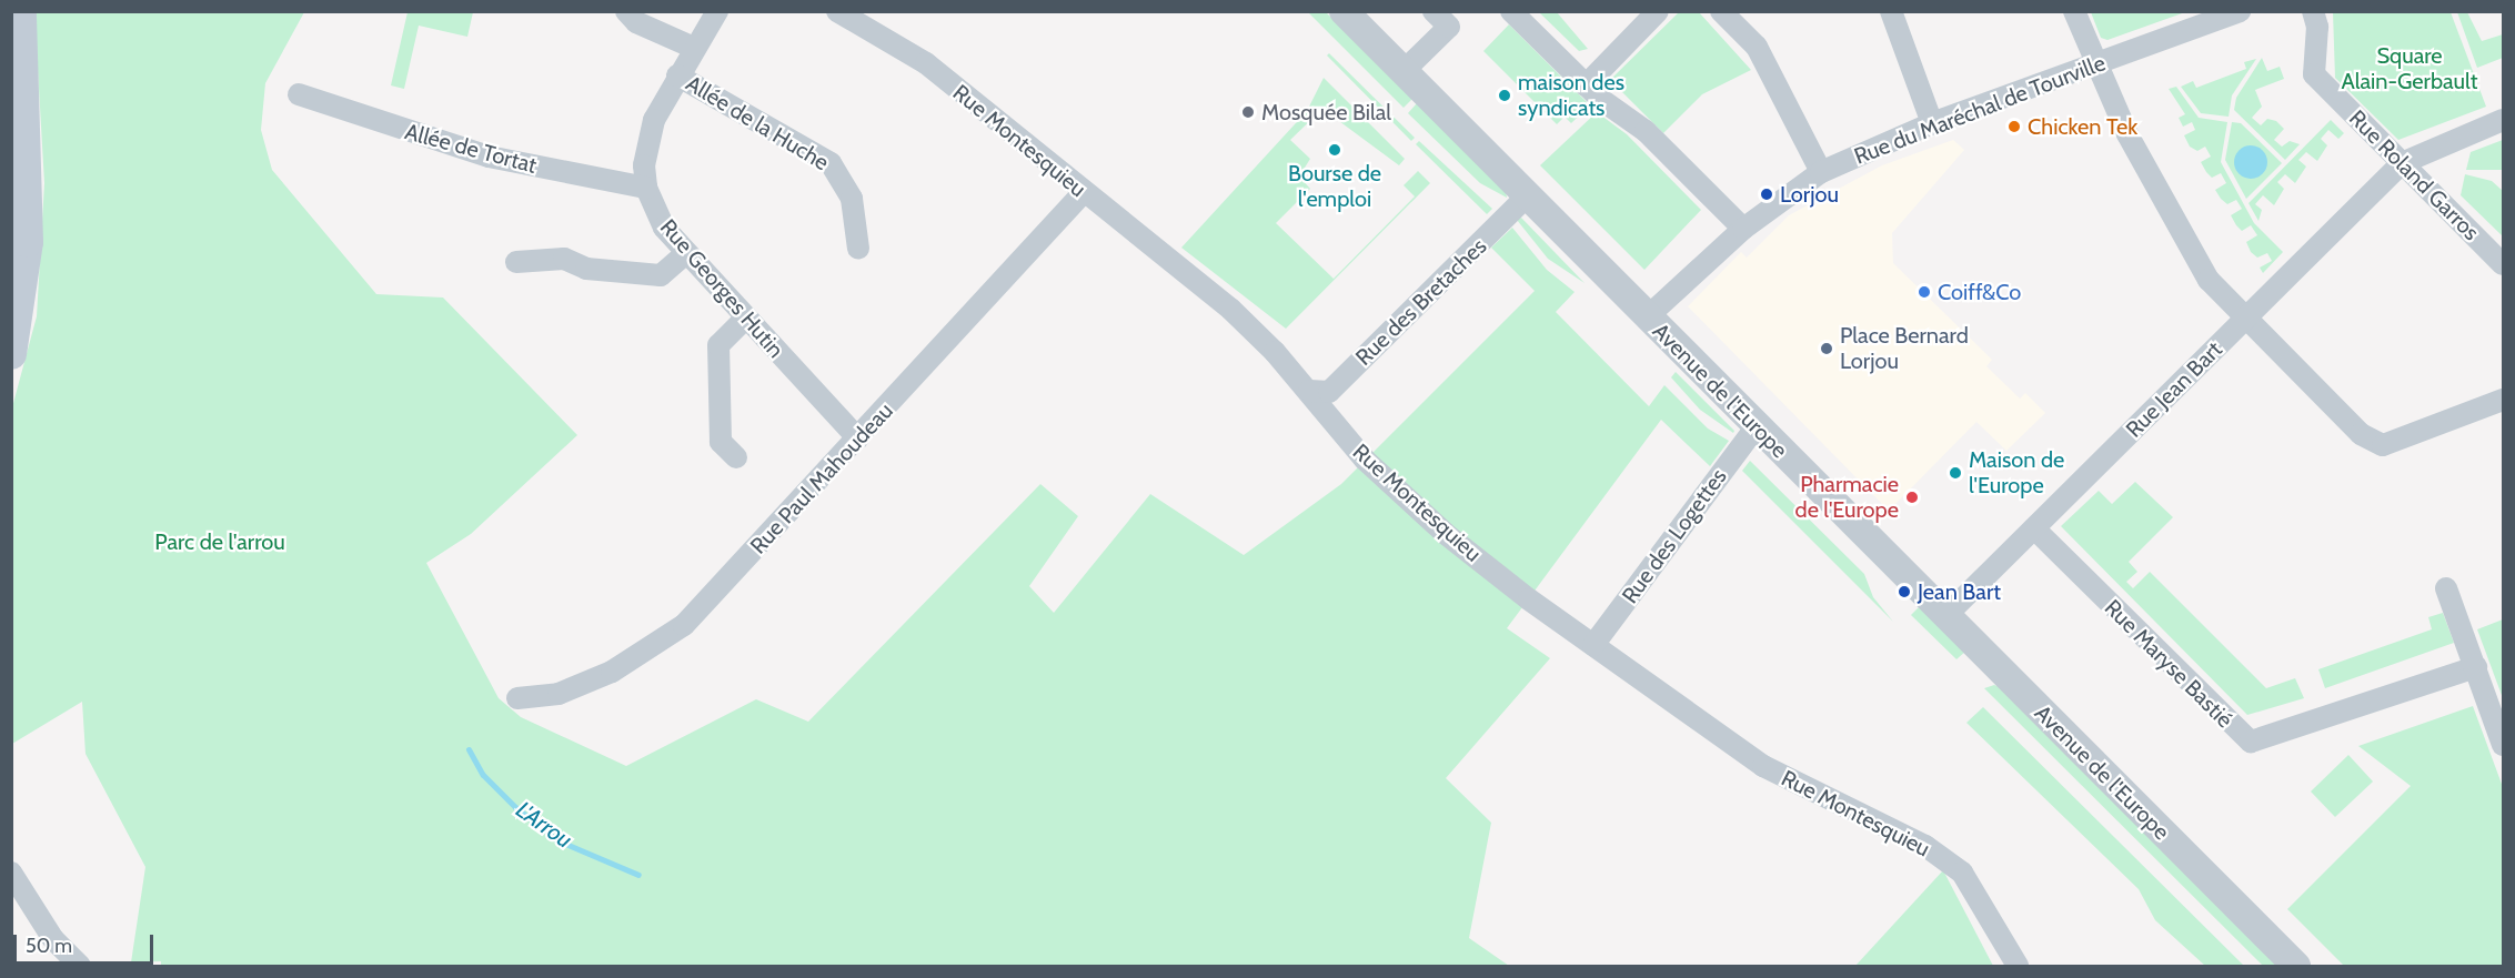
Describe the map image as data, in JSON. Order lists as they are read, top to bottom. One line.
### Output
{"streets":{"street":["Rue du Maréchal de Tourville","Allée de la Huche","Rue Montesquieu","Allée de Tortat","Rue Roland Garros","Rue Georges Hutin","Rue des Bretaches","Rue Jean Bart","Avenue de l'Europe","Rue Paul Mahoudeau","Rue des Logettes","Rue Maryse Bastié"]},"crossings":[["Rue du Maréchal de Tourville","Avenue de l'Europe"],["Allée de la Huche","Rue Georges Hutin"],["Rue Montesquieu","Rue des Bretaches"],["Rue Montesquieu","Rue Paul Mahoudeau"],["Rue Montesquieu","Rue des Logettes"],["Allée de Tortat","Rue Georges Hutin"],["Rue Roland Garros","Rue Jean Bart"],["Rue Georges Hutin","Rue Paul Mahoudeau"],["Rue des Bretaches","Avenue de l'Europe"],["Rue Jean Bart","Avenue de l'Europe"],["Rue Jean Bart","Rue Maryse Bastié"],["Avenue de l'Europe","Rue des Logettes"]],"water":["L'Arrou"],"parks":["Square Alain-Gerbault","Parc de l'arrou"],"places":["maison des syndicats","Mosquée Bilal","Chicken Tek","Bourse de l'emploi","Lorjou","Coiff&Co","Place Bernard Lorjou","Maison de l'Europe","Pharmacie de l'Europe","Jean Bart"],"scale_bar":"50 m"}
